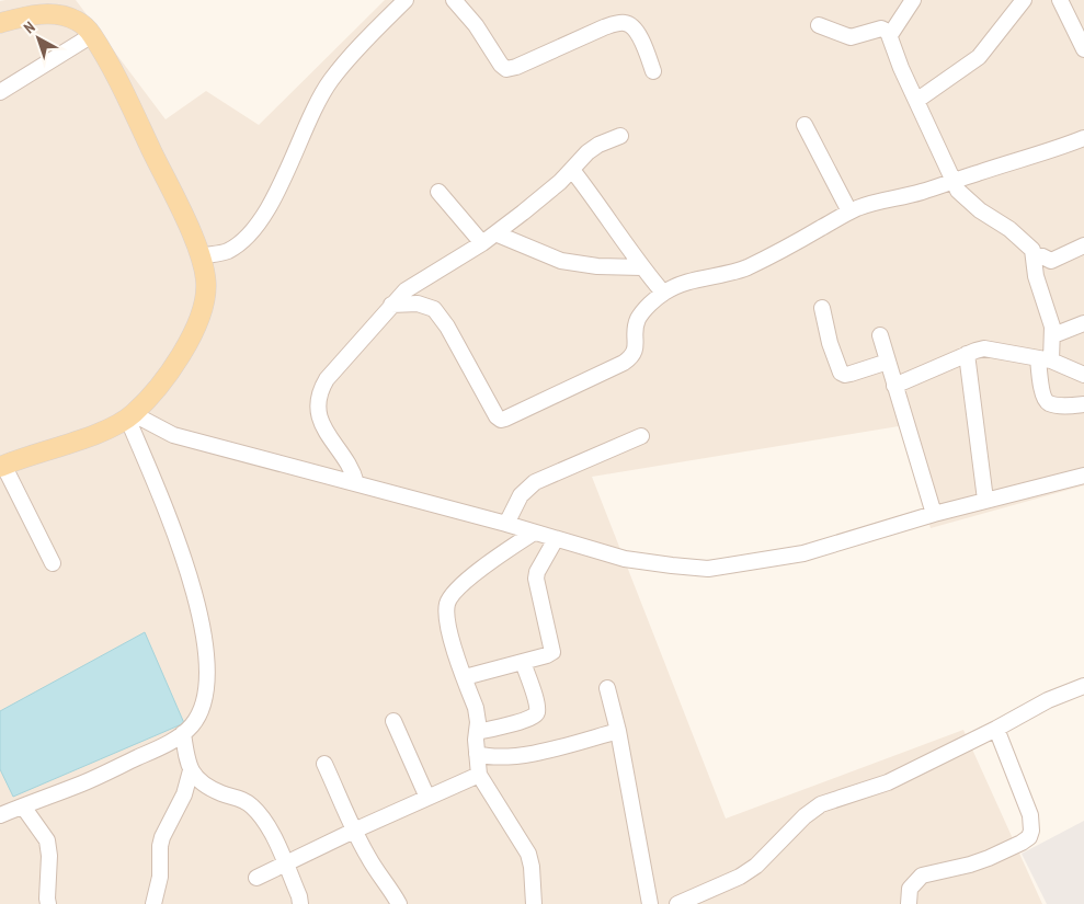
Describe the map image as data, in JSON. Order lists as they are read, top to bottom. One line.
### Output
{"north":"top left"}
